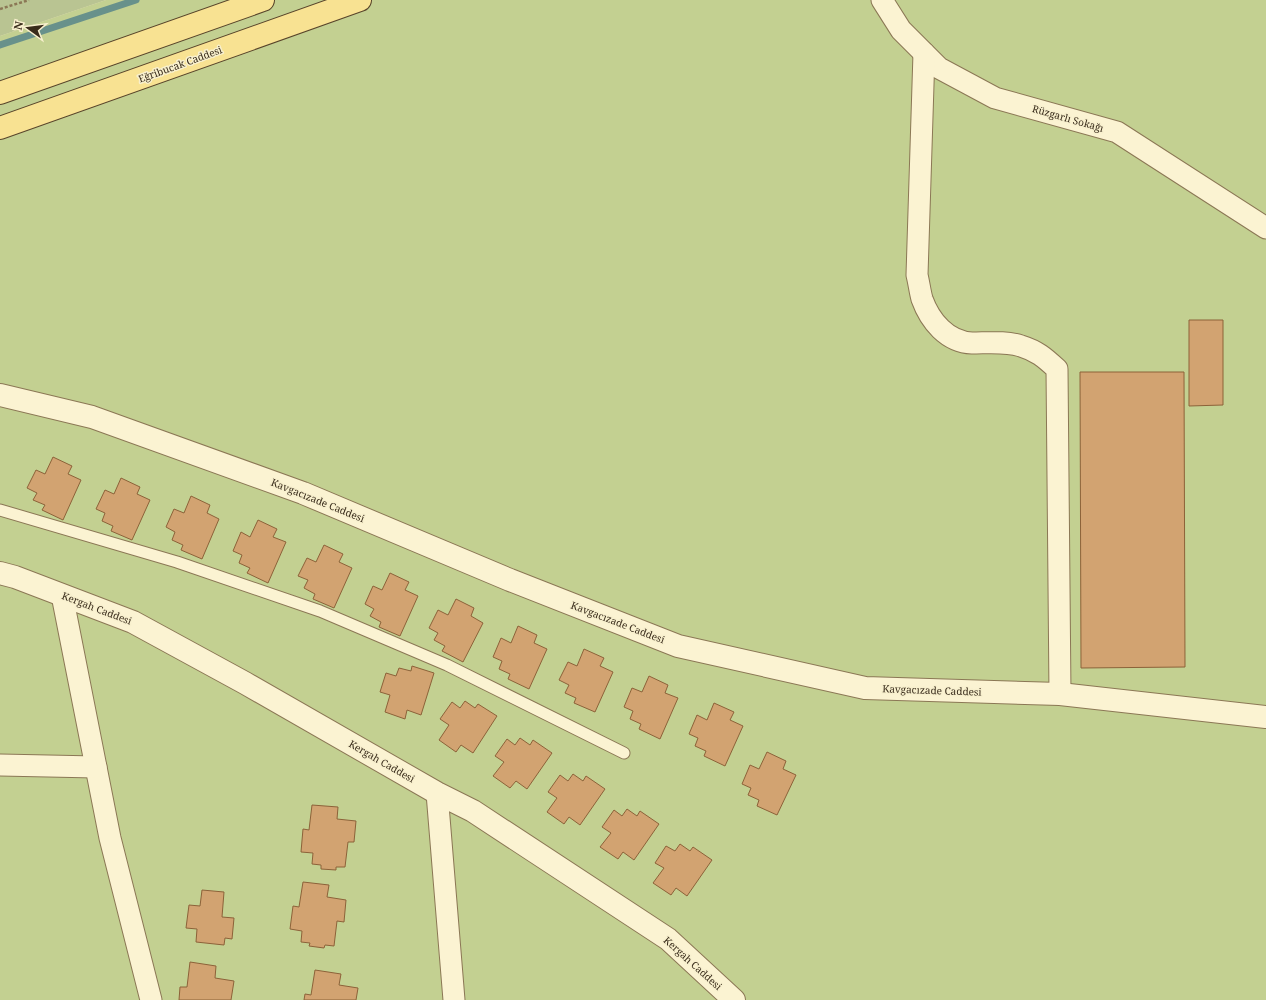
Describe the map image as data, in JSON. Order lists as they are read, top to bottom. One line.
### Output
{"streets":{"main road":["Eğribucak Caddesi"],"street":["Rüzgarlı Sokağı","Kavgacızade Caddesi","Kergah Caddesi"]},"north":"left"}
